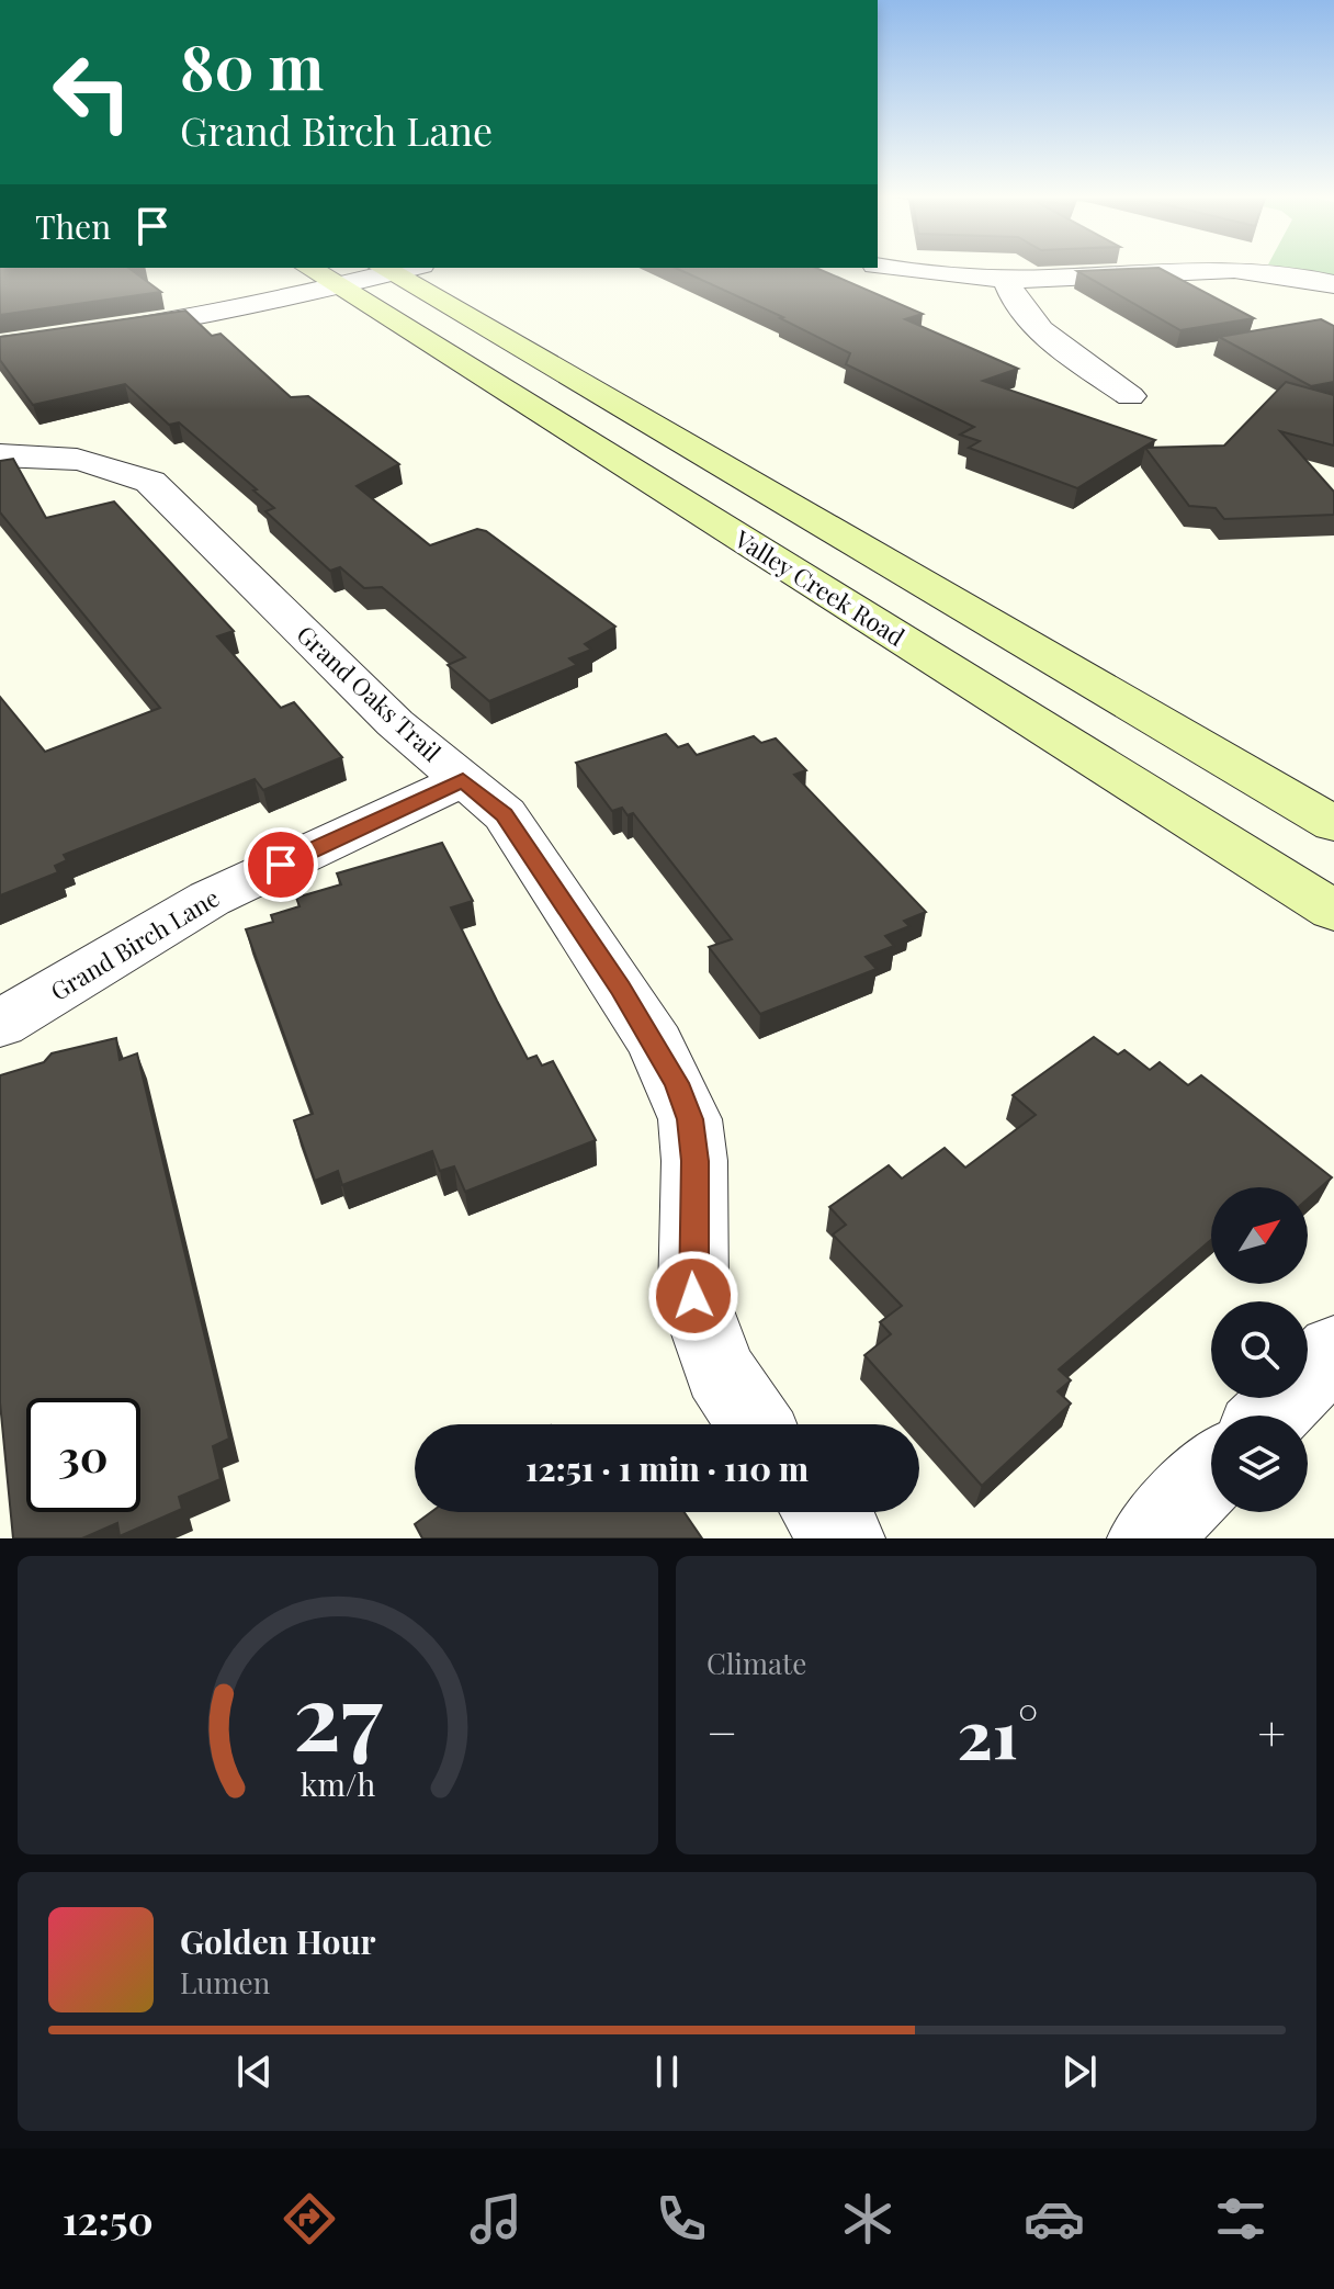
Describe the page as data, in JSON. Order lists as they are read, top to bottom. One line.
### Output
{"streets":{"main road":["Valley Creek Road"],"street":["Grand Oaks Trail","Grand Birch Lane"]},"crossings":[["Grand Oaks Trail","Grand Birch Lane"]],"north":"top right","page":{"turn":["80 m","Grand Birch Lane"],"then":"Then","limit":"30","trip":"12:51 · 1 min · 110 m","tile":"Climate","heat":["−","21°","+"],"song":["Golden Hour","Lumen"],"tabs":"12:50","gauge":["27","km/h"]}}
